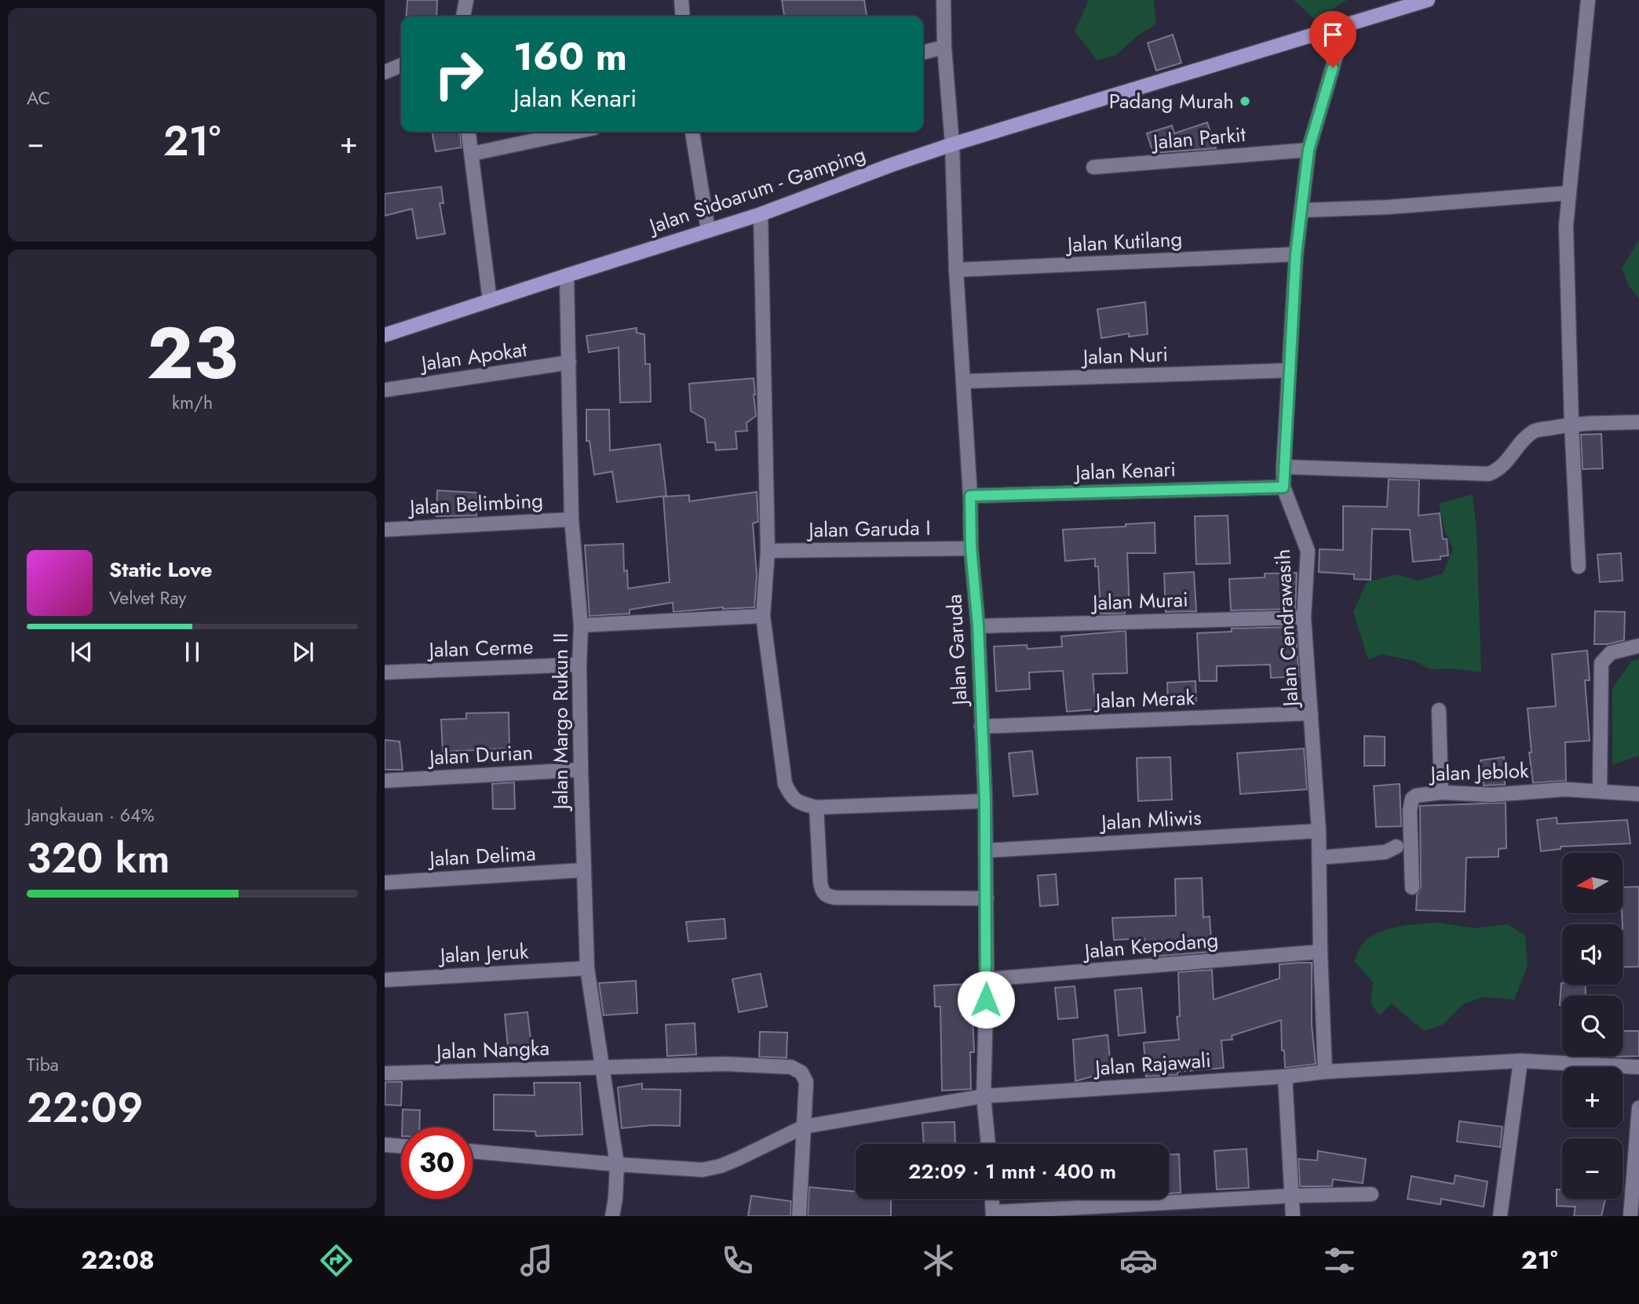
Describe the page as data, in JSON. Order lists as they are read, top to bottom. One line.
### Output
{"streets":{"main road":["Jalan Sidoarum - Gamping"],"street":["Jalan Parkit","Jalan Kutilang","Jalan Nuri","Jalan Apokat","Jalan Kenari","Jalan Belimbing","Jalan Garuda I","Jalan Murai","Jalan Cendrawasih","Jalan Cerme","Jalan Garuda","Jalan Merak","Jalan Margo Rukun II","Jalan Durian","Jalan Jeblok","Jalan Mliwis","Jalan Delima","Jalan Kepodang","Jalan Jeruk","Jalan Nangka","Jalan Rajawali"]},"crossings":[["Jalan Parkit","Jalan Cendrawasih"],["Jalan Sidoarum - Gamping","Jalan Cendrawasih"],["Jalan Sidoarum - Gamping","Jalan Garuda"],["Jalan Sidoarum - Gamping","Jalan Margo Rukun II"],["Jalan Kutilang","Jalan Cendrawasih"],["Jalan Kutilang","Jalan Garuda"],["Jalan Nuri","Jalan Cendrawasih"],["Jalan Nuri","Jalan Garuda"],["Jalan Apokat","Jalan Margo Rukun II"],["Jalan Kenari","Jalan Cendrawasih"],["Jalan Kenari","Jalan Garuda"],["Jalan Belimbing","Jalan Margo Rukun II"],["Jalan Garuda I","Jalan Garuda"],["Jalan Murai","Jalan Cendrawasih"],["Jalan Murai","Jalan Garuda"],["Jalan Cendrawasih","Jalan Merak"],["Jalan Cendrawasih","Jalan Mliwis"],["Jalan Cendrawasih","Jalan Kepodang"],["Jalan Cendrawasih","Jalan Rajawali"],["Jalan Cerme","Jalan Margo Rukun II"],["Jalan Garuda","Jalan Merak"],["Jalan Garuda","Jalan Mliwis"],["Jalan Garuda","Jalan Kepodang"],["Jalan Garuda","Jalan Rajawali"],["Jalan Margo Rukun II","Jalan Durian"],["Jalan Margo Rukun II","Jalan Delima"],["Jalan Margo Rukun II","Jalan Jeruk"],["Jalan Margo Rukun II","Jalan Nangka"],["Jalan Margo Rukun II","Jalan Rajawali"],["Jalan Nangka","Jalan Rajawali"]],"places":["Padang Murah"],"north":"left","page":{"tile":["AC",["23","km/h"],["Jangkauan · 64%","320 km"],["Tiba","22:09"]],"turn":["160 m","Jalan Kenari"],"heat":["−","21°","+"],"song":["Static Love","Velvet Ray"],"map_buttons":["+","−"],"limit":"30","trip":"22:09 · 1 mnt · 400 m","tabs":["22:08","21°"]}}
